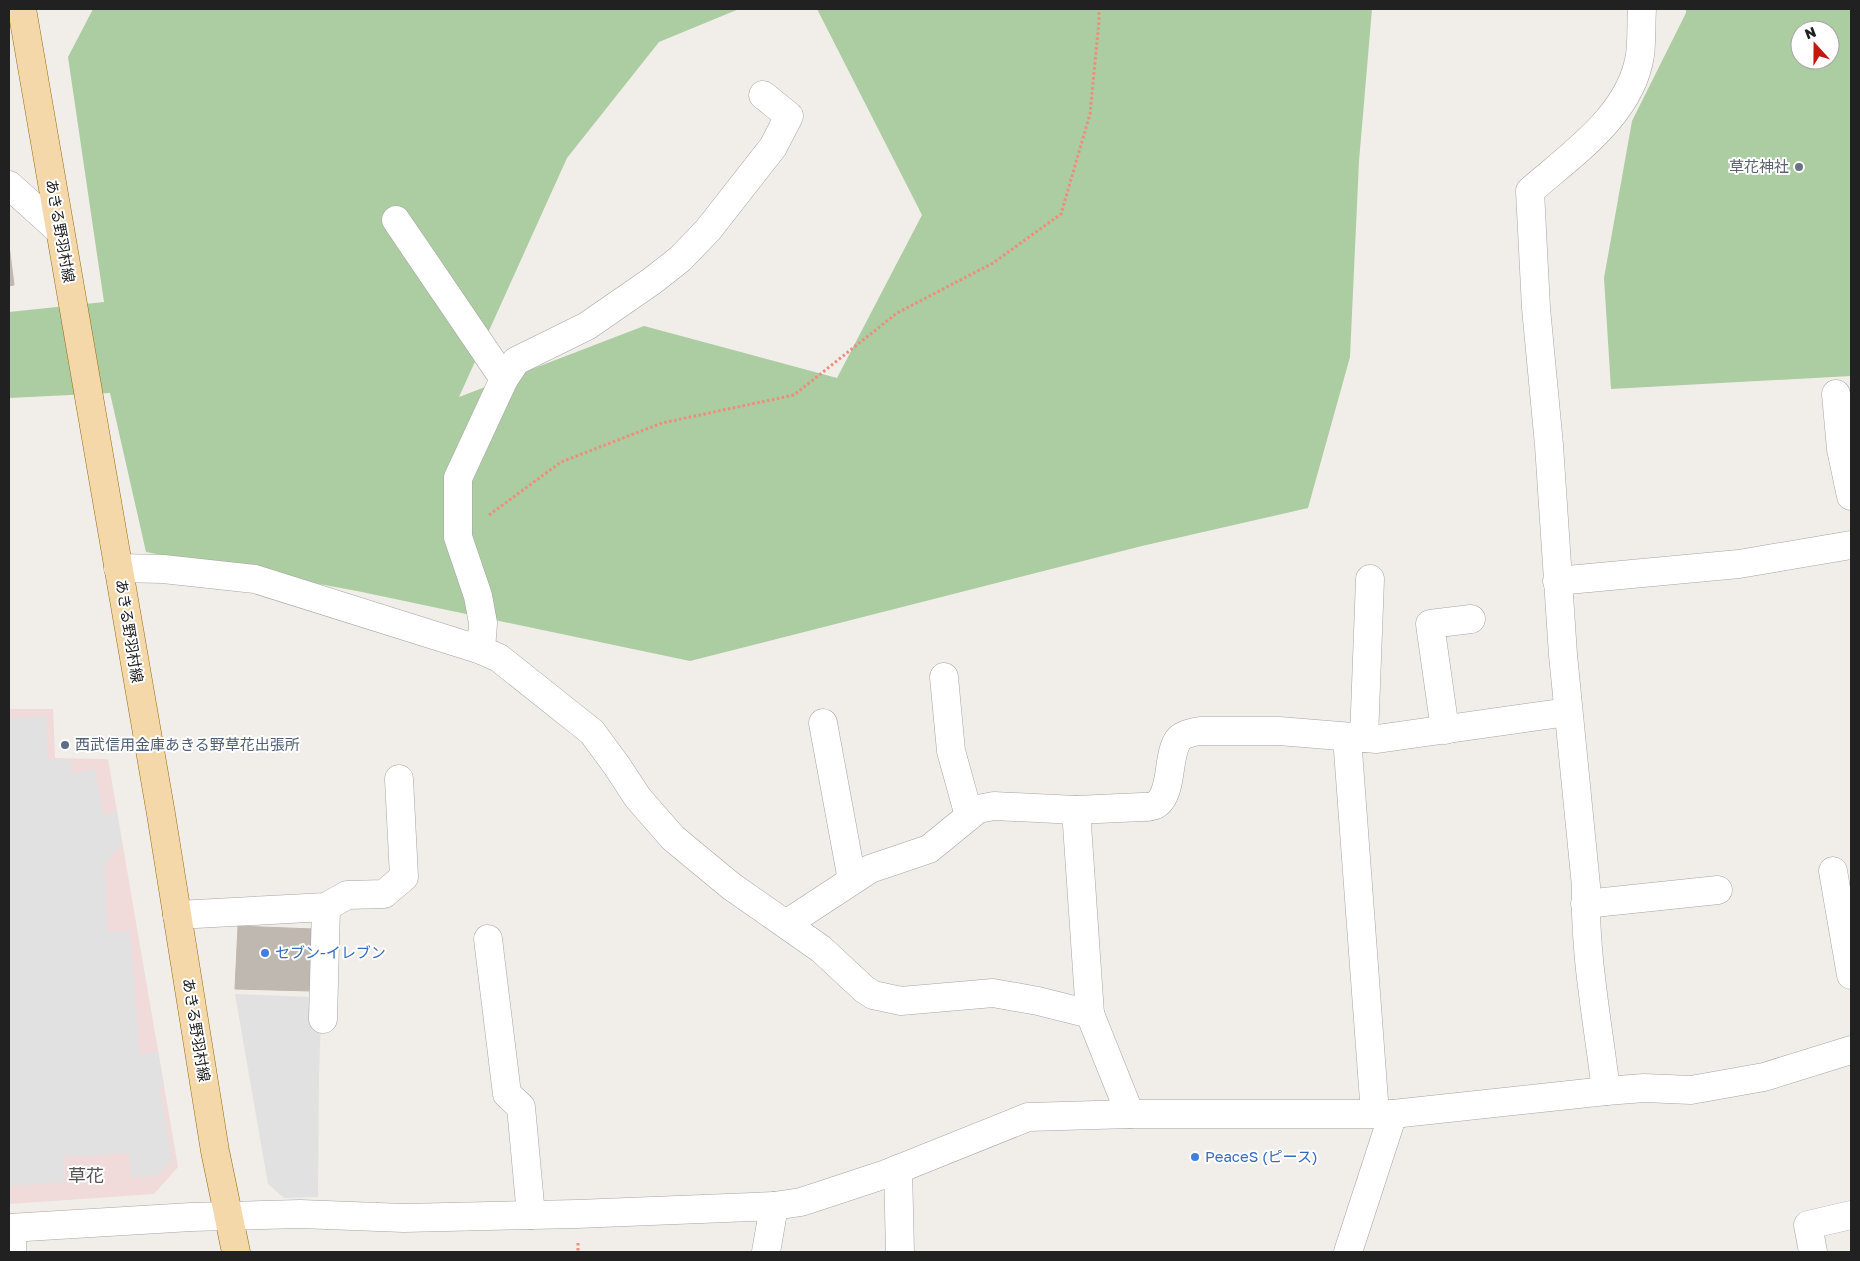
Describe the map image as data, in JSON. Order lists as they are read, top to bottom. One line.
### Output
{"streets":{"main road":["あきる野羽村線"]},"districts":["草花"],"places":["草花神社","西武信用金庫あきる野草花出張所","セブン-イレブン","PeaceS (ピース)"],"north":"top"}
